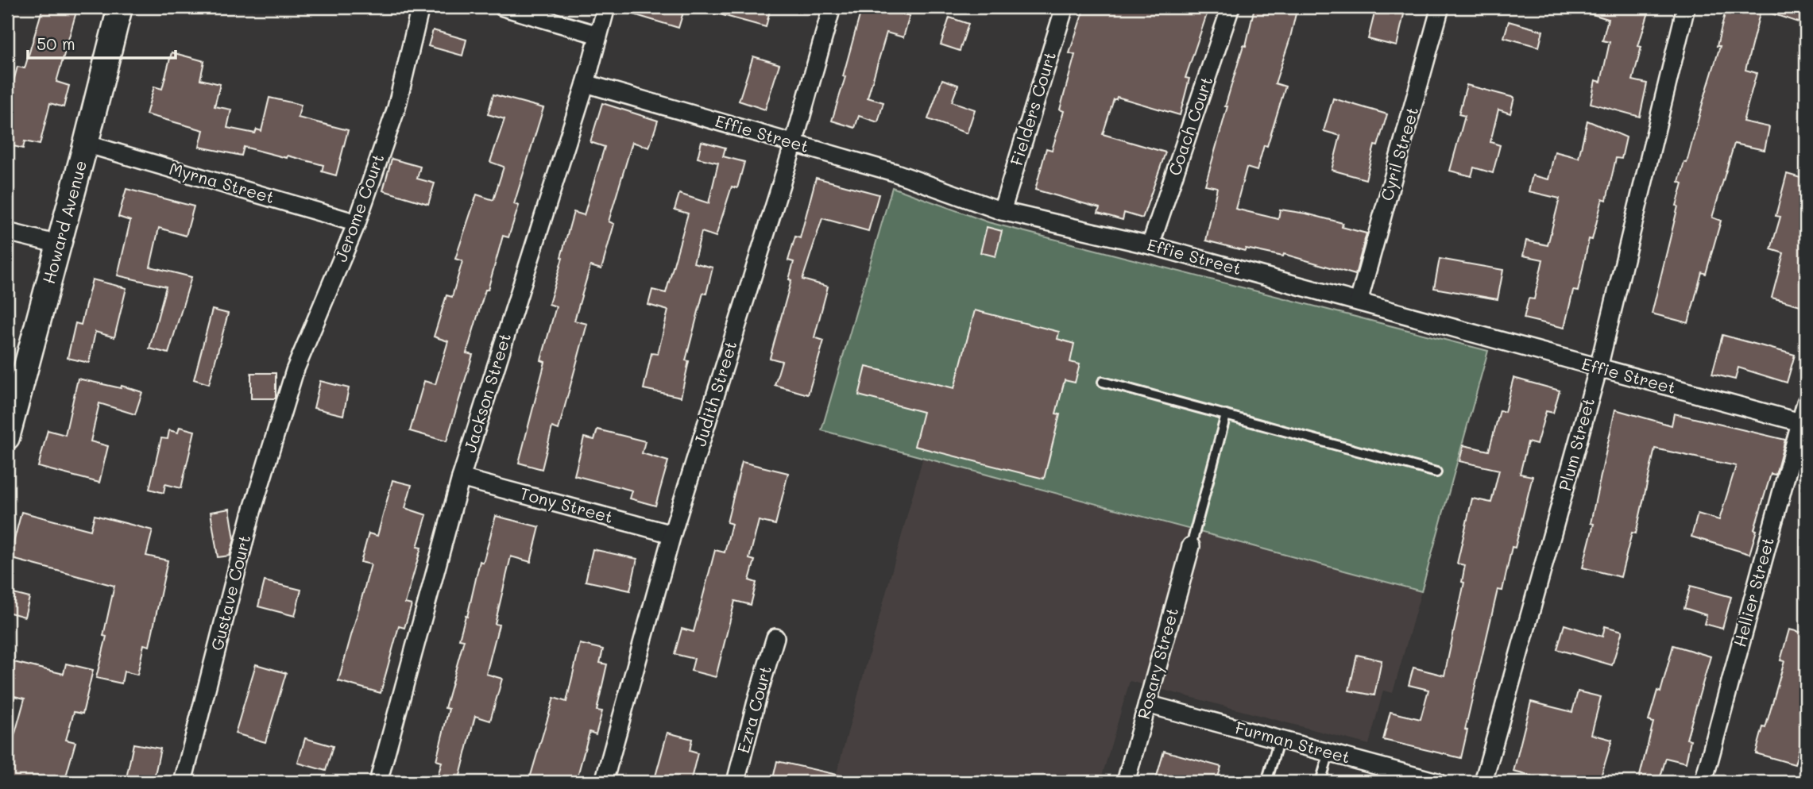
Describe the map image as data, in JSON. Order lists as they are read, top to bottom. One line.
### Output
{"streets":{"main road":["Howard Avenue"],"street":["Fielders Court","Coach Court","Effie Street","Cyril Street","Myrna Street","Jerome Court","Jackson Street","Judith Street","Plum Street","Tony Street","Hellier Street","Gustave Court","Rosary Street","Ezra Court","Furman Street"]},"crossings":[["Fielders Court","Effie Street"],["Coach Court","Effie Street"],["Effie Street","Cyril Street"],["Effie Street","Jackson Street"],["Effie Street","Judith Street"],["Effie Street","Plum Street"],["Effie Street","Hellier Street"],["Myrna Street","Jerome Court"],["Myrna Street","Howard Avenue"],["Jerome Court","Gustave Court"],["Jackson Street","Tony Street"],["Judith Street","Tony Street"],["Rosary Street","Furman Street"]],"scale_bar":"50 m"}
